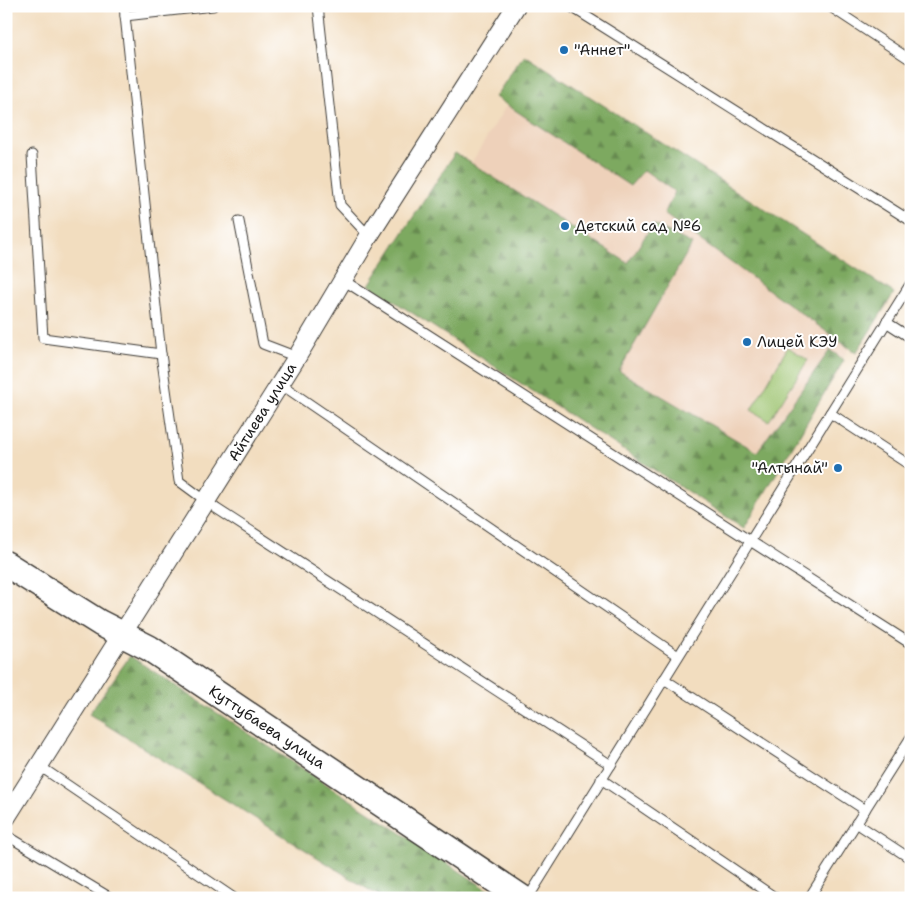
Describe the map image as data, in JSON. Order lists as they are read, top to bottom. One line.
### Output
{"streets":{"main road":["Куттубаева улица"],"street":["Айтиева улица"]},"crossings":[["Айтиева улица","Куттубаева улица"]],"places":["\"Аннет\"","Детский сад №6","Лицей КЭУ","\"Алтынай\""]}
